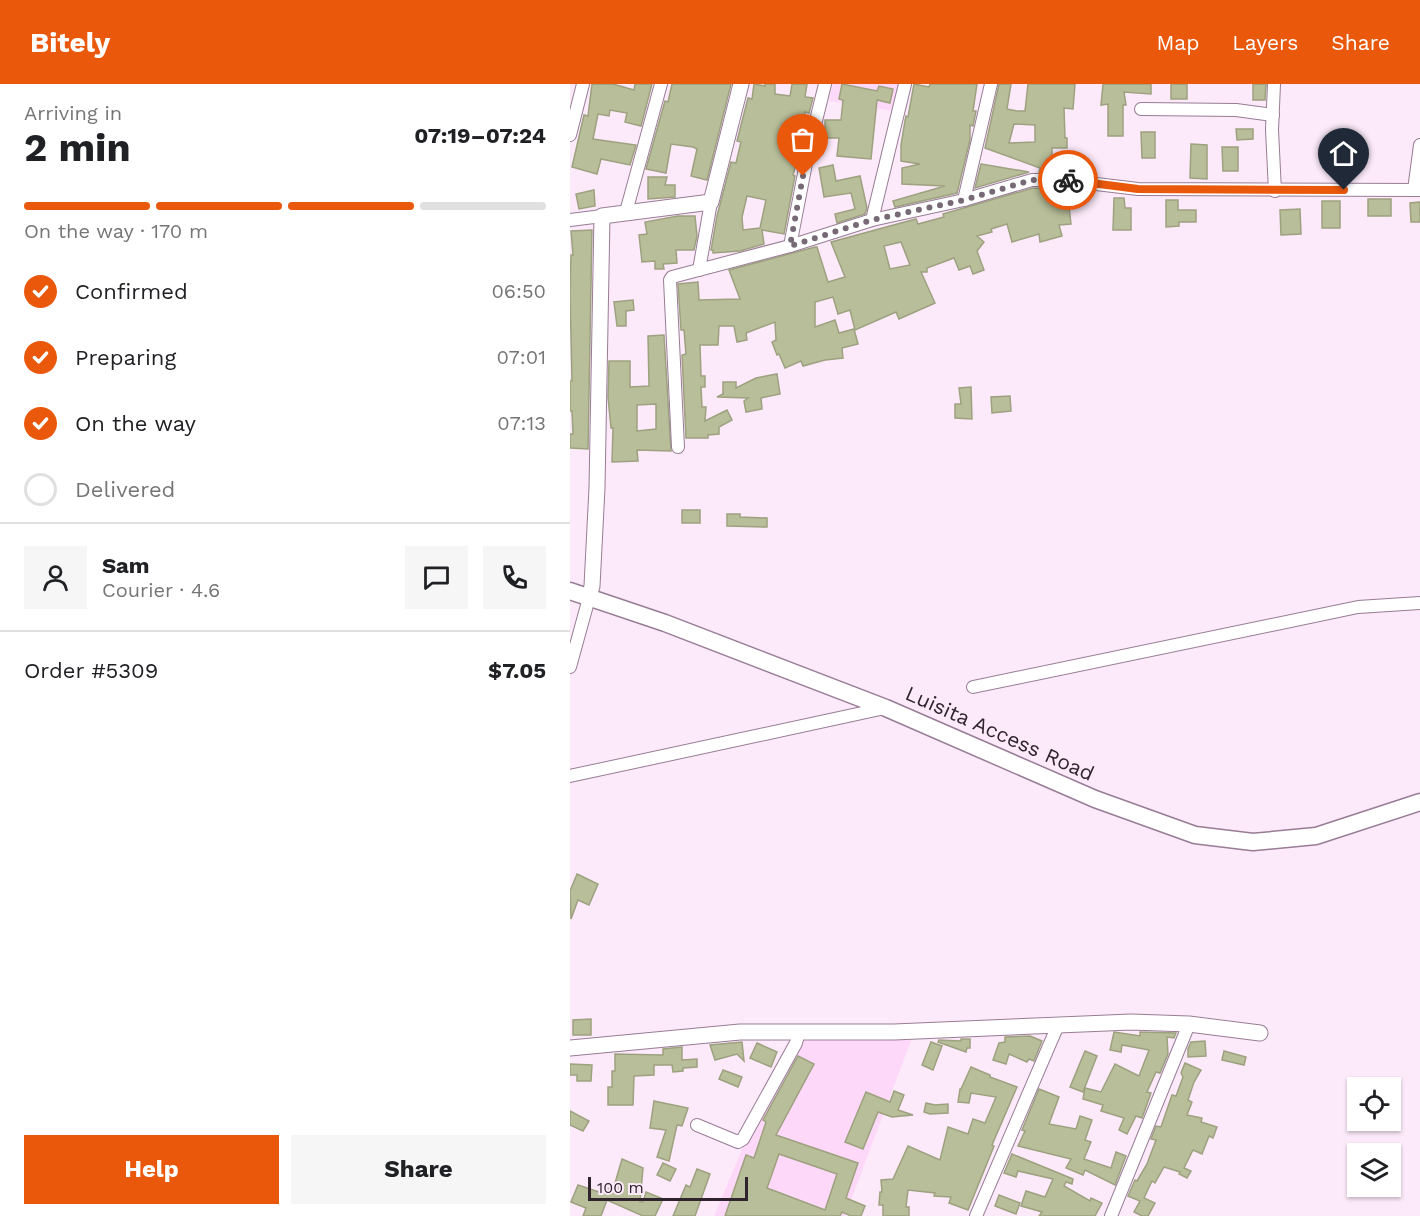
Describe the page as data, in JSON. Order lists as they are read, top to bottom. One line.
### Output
{"streets":{"main road":["Luisita Access Road"]},"scale_bar":"100 m","page":{"header":"Bitely","nav":["Map","Layers","Share"],"heading":["2 min","Arriving in","07:19–07:24"],"panel":["Sam","Courier · 4.6","Order #5309","$7.05"],"bar":"On the way · 170 m","list":[["Confirmed","06:50"],["Preparing","07:01"],["On the way","07:13"],"Delivered"],"buttons":["Help","Share"],"scale":"100 m"}}
